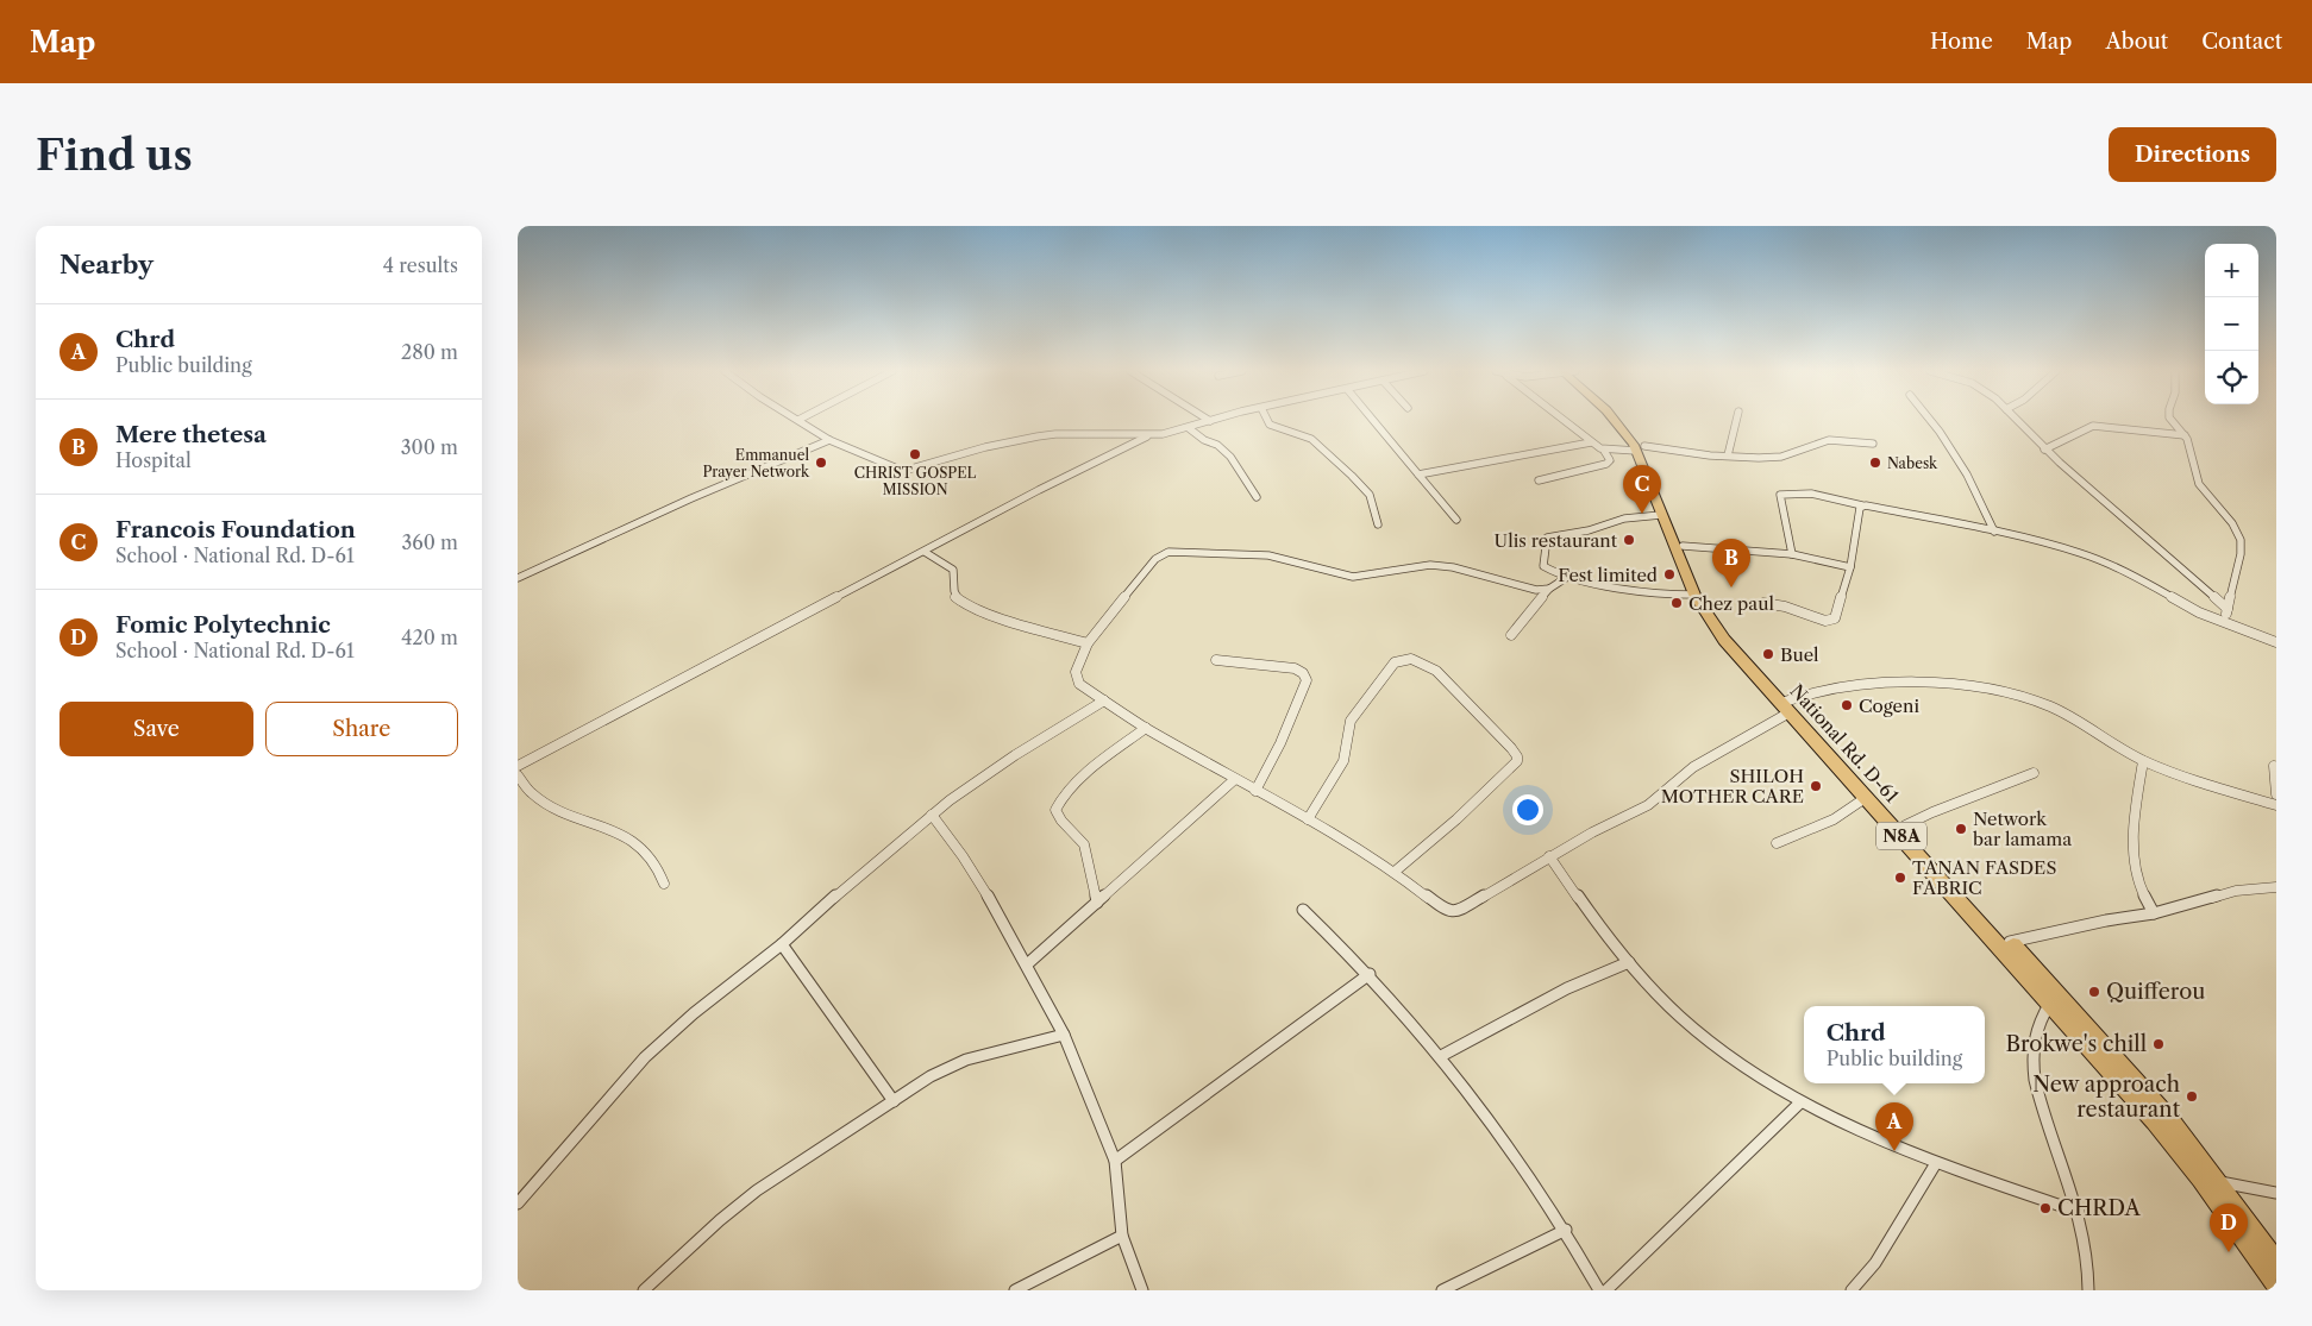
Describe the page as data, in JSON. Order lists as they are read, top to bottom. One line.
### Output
{"streets":{"highway":["National Rd. D-61","N8A"]},"places":["CHRIST GOSPEL MISSION","Emmanuel Prayer Network","Nabesk","Ulis restaurant","Fest limited","Chez paul","Buel","Cogeni","SHILOH MOTHER CARE","Network bar lamama","TANAN FASDES FABRIC","Quifferou","Brokwe's chill","New approach restaurant","CHRDA"],"page":{"header":"Map","nav":["Home","Map","About","Contact"],"buttons":["Directions",["Save","Share"]],"title":"Find us","heading":["Nearby","4 results"],"map_buttons":["+","−"],"list":[{"mark":"A","name":"Chrd","note":"Public building","value":"280 m"},{"mark":"B","name":"Mere thetesa","note":"Hospital","value":"300 m"},{"mark":"C","name":"Francois Foundation","note":"School · National Rd. D-61","value":"360 m"},{"mark":"D","name":"Fomic Polytechnic","note":"School · National Rd. D-61","value":"420 m"}],"pins":["C","B","A","D"],"popup":["Chrd","Public building"]}}
